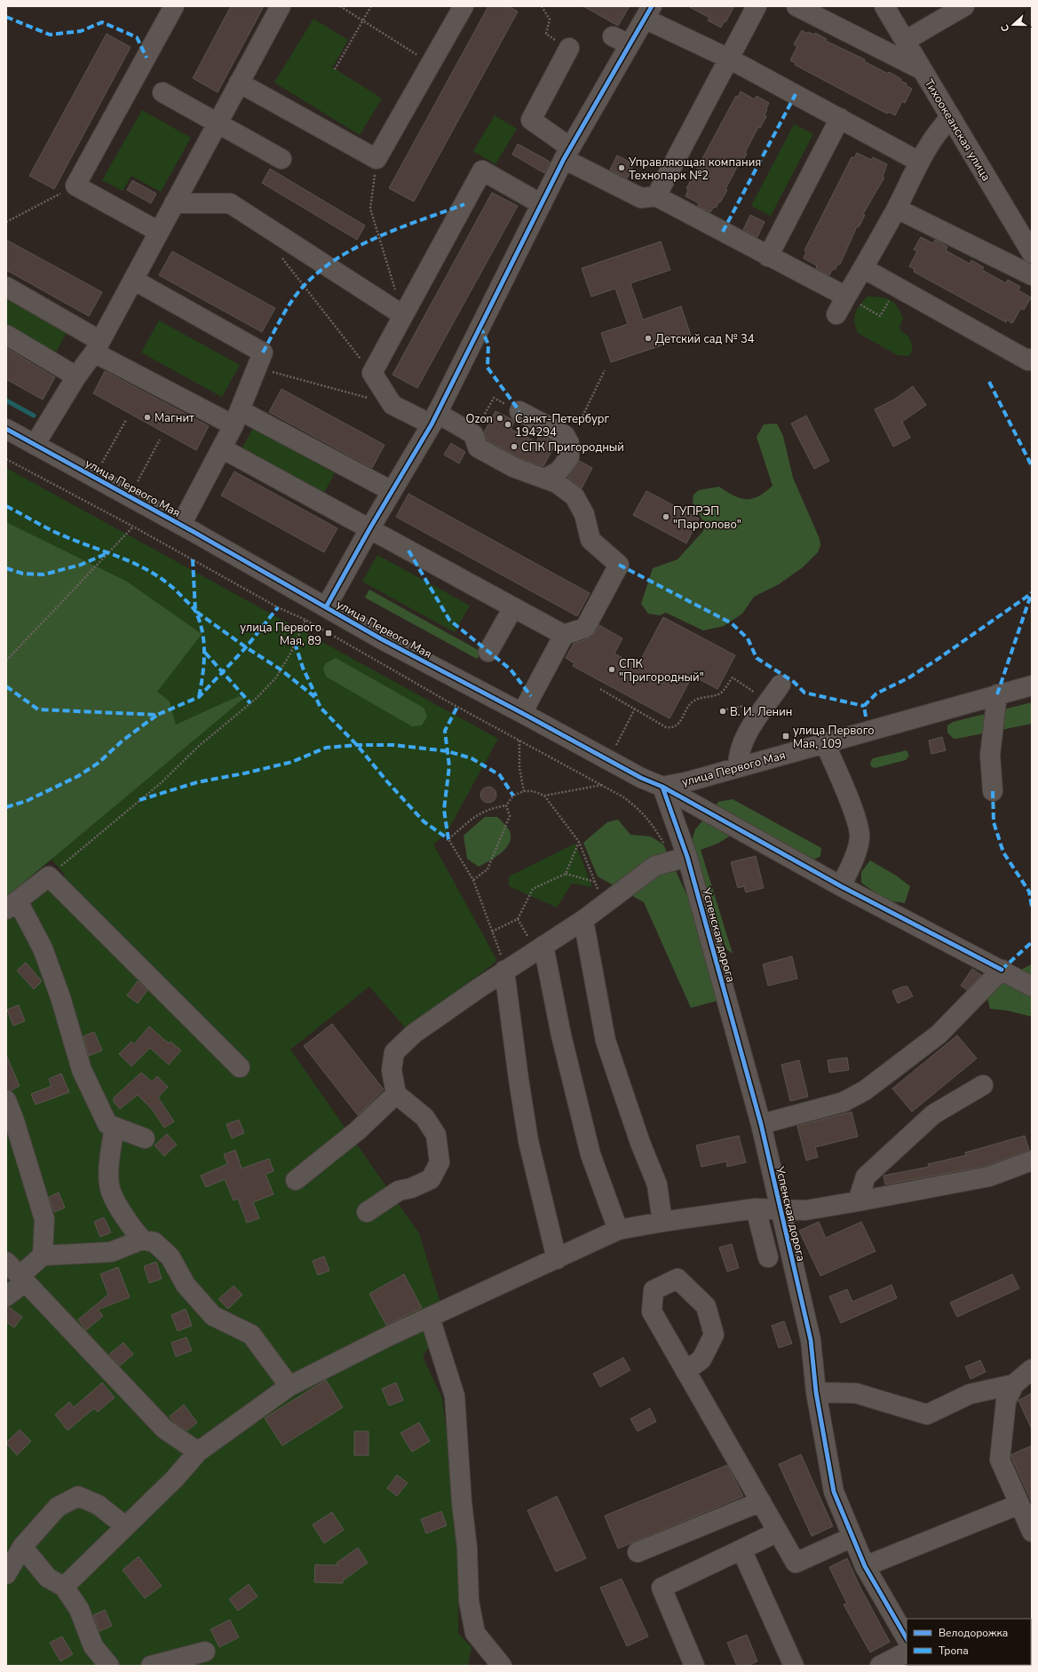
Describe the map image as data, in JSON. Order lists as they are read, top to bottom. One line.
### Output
{"streets":{"street":["Тихоокеанская улица","улица Первого Мая","Успенская дорога"]},"crossings":[["улица Первого Мая","Успенская дорога"]],"places":{"other":["Управляющая компания Технопарк №2","Детский сад № 34","Магнит","Ozon","Санкт-Петербург 194294","СПК Пригородный","ГУПРЭП \"Парголово\"","СПК \"Пригородный\"","В. И. Ленин"],"transit":["улица Первого Мая, 89","улица Первого Мая, 109"]},"legend":["Велодорожка","Тропа"],"north":"left"}
